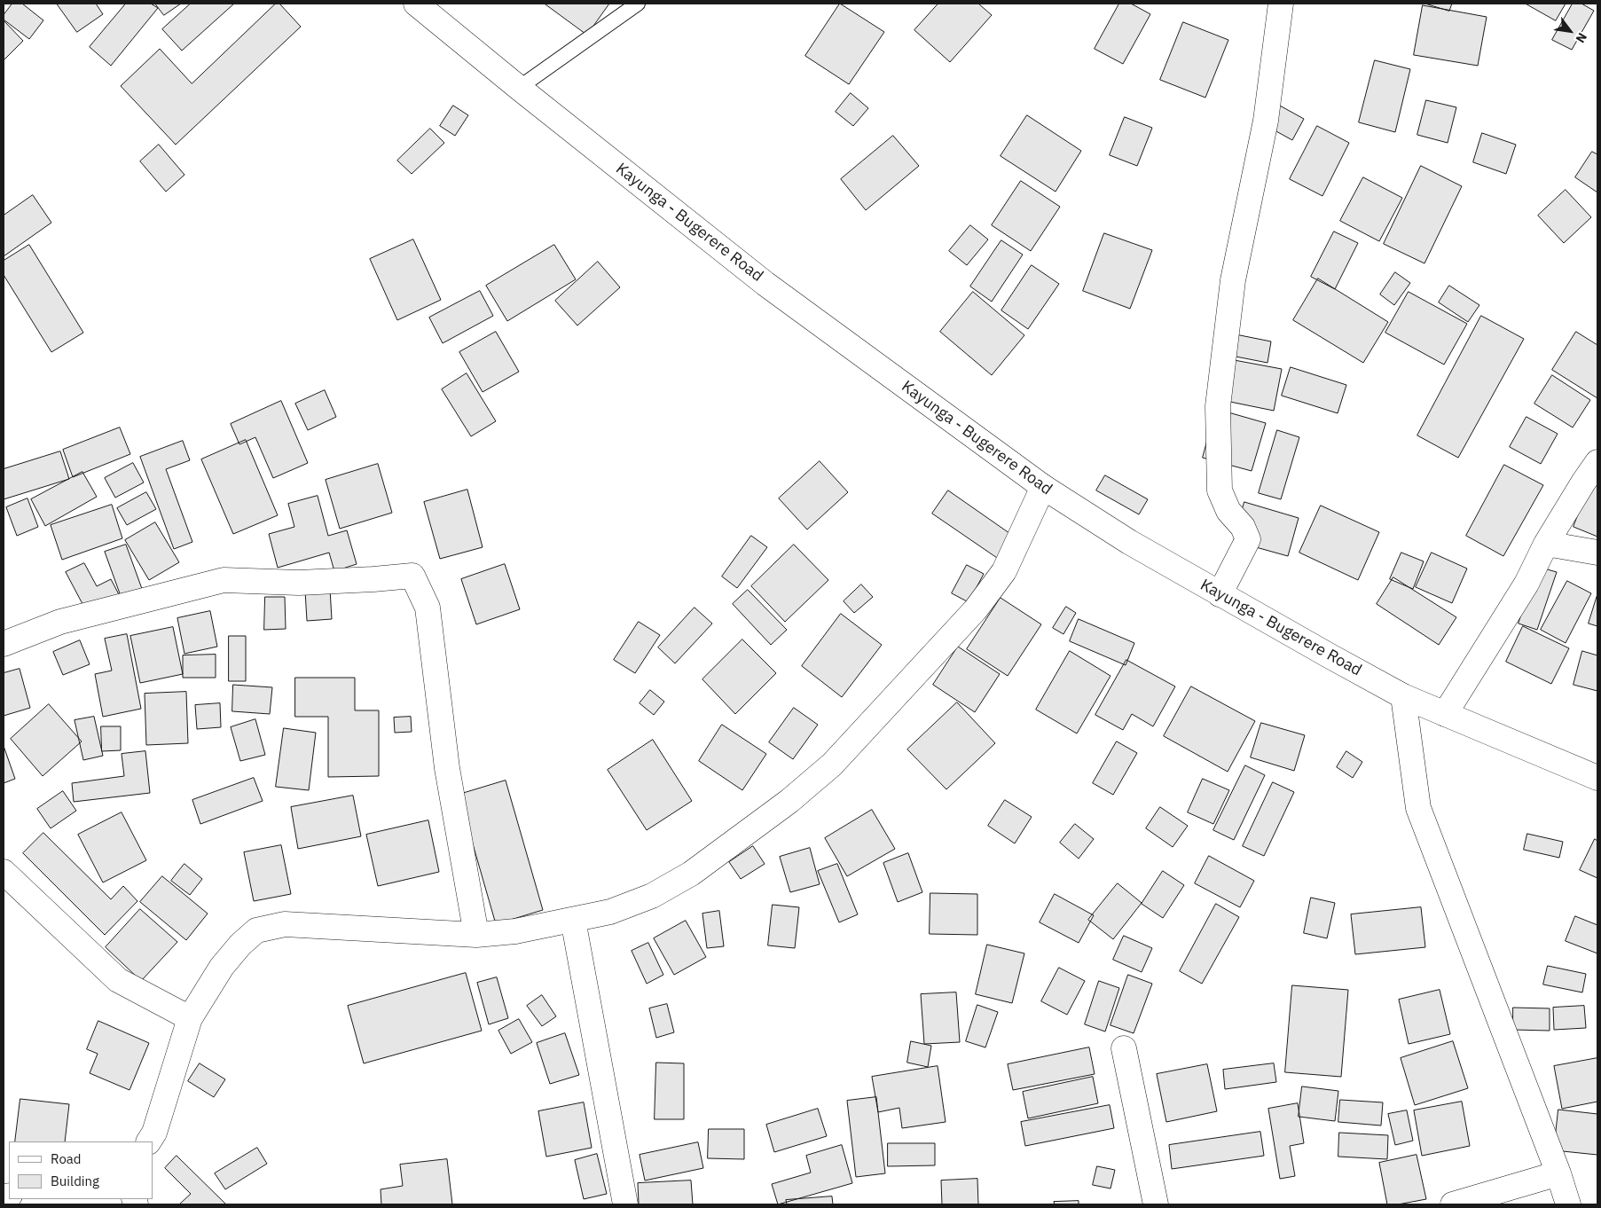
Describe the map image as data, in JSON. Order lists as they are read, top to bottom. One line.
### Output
{"streets":{"street":["Kayunga - Bugerere Road"]},"legend":["Road","Building"],"north":"bottom right"}
